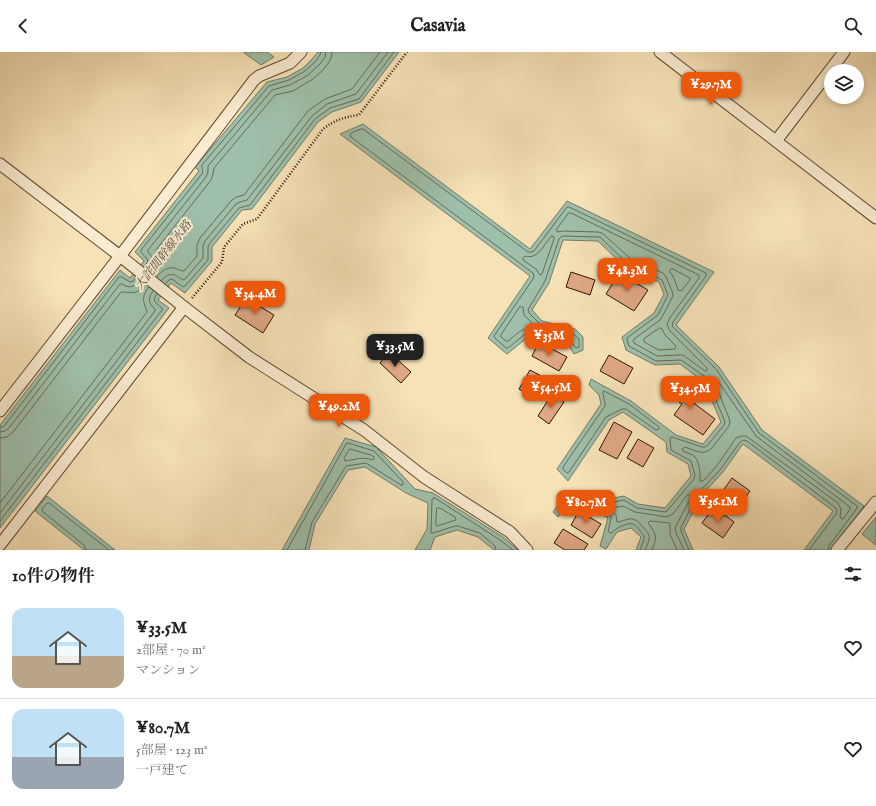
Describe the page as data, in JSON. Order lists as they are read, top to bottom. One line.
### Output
{"water":["大詫間幹線水路"],"page":{"header":"Casavia","price":["¥29.7M","¥48.3M","¥34.4M","¥35M","¥33.5M","¥54.5M","¥34.5M","¥49.2M","¥36.1M","¥80.7M"],"heading":"10件の物件","list":[{"name":"¥33.5M","note":"2部屋 · 70 m² · マンション"},{"name":"¥80.7M","note":"5部屋 · 123 m² · 一戸建て"}]}}
